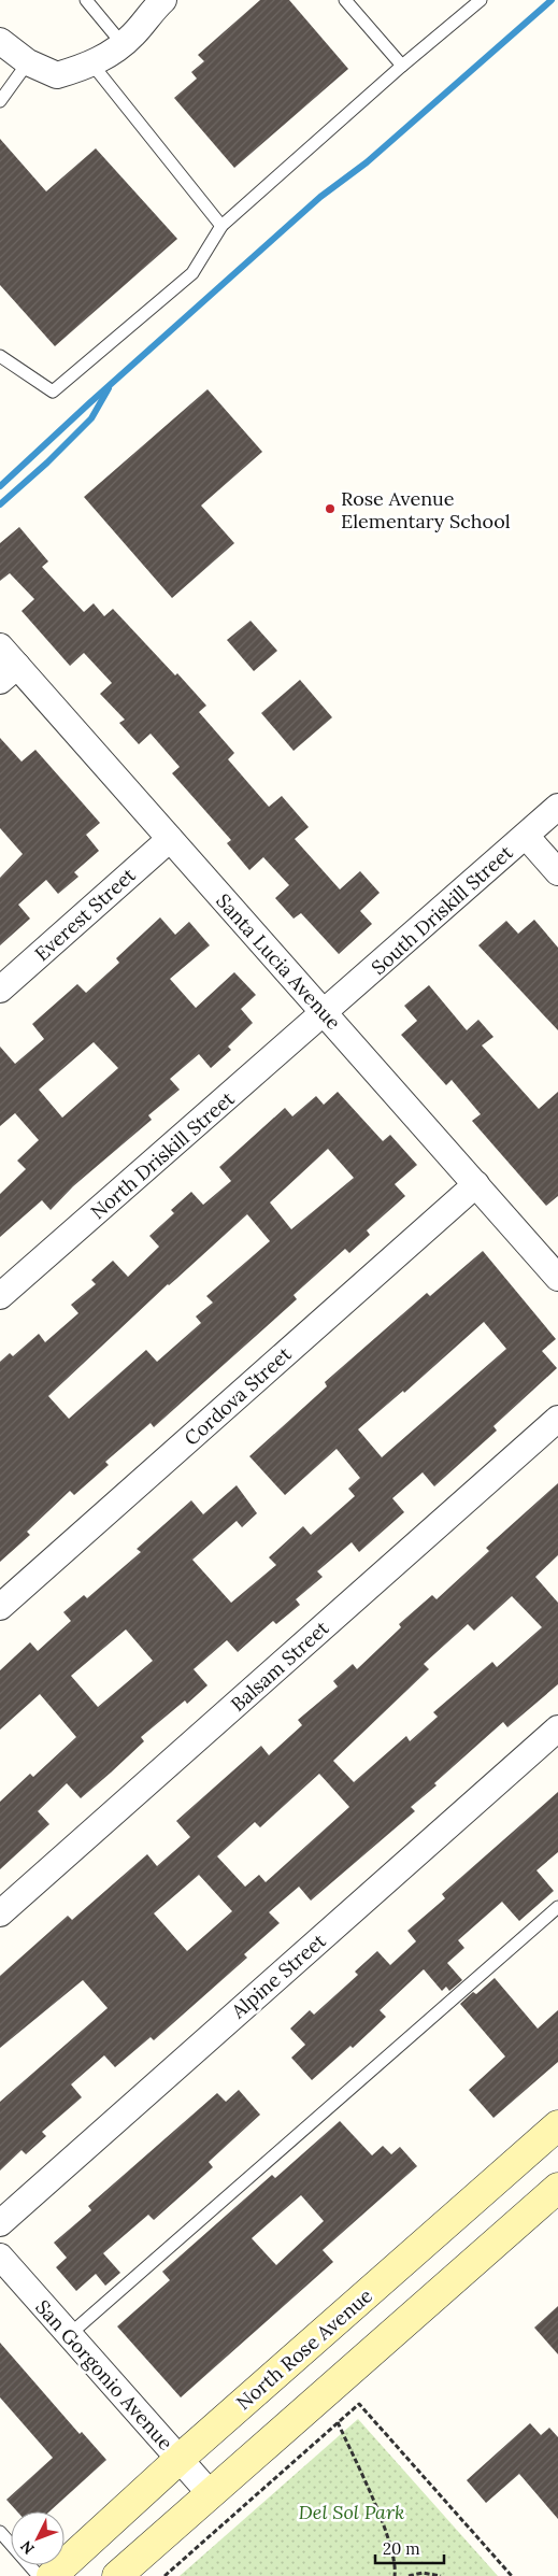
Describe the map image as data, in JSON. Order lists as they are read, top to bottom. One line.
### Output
{"streets":{"main road":["North Rose Avenue"],"street":["South Driskill Street","Everest Street","Santa Lucia Avenue","North Driskill Street","Cordova Street","Balsam Street","Alpine Street","San Gorgonio Avenue"]},"crossings":[["South Driskill Street","Santa Lucia Avenue"],["South Driskill Street","North Driskill Street"],["Everest Street","Santa Lucia Avenue"],["Santa Lucia Avenue","North Driskill Street"],["Santa Lucia Avenue","Cordova Street"],["North Rose Avenue","San Gorgonio Avenue"]],"parks":["Del Sol Park"],"places":["Rose Avenue Elementary School"],"scale_bar":"20 m","north":"bottom left"}
